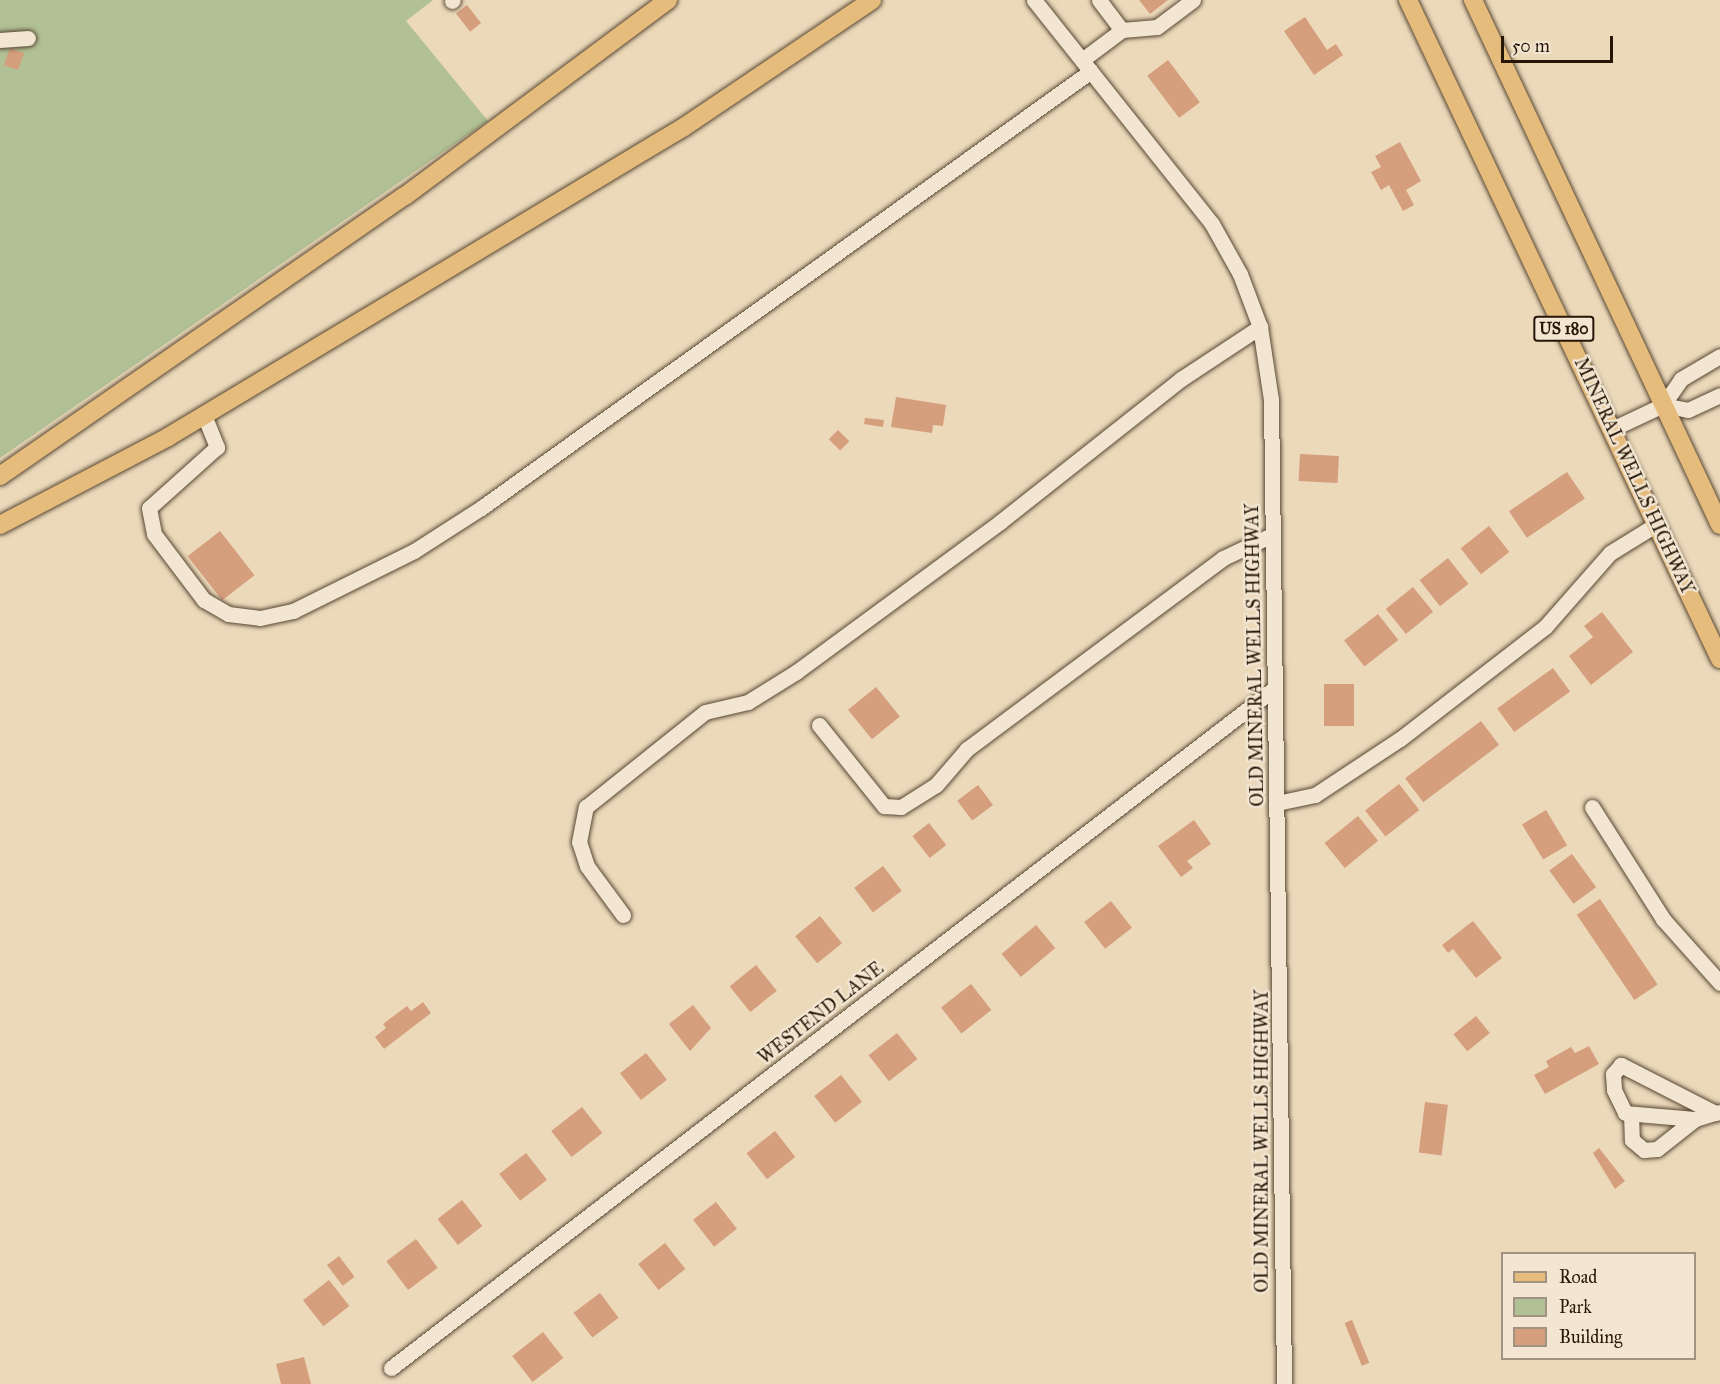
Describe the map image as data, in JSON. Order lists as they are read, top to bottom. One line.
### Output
{"streets":{"main road":["US 180","MINERAL WELLS HIGHWAY"],"street":["OLD MINERAL WELLS HIGHWAY","WESTEND LANE"]},"crossings":[["OLD MINERAL WELLS HIGHWAY","WESTEND LANE"]],"legend":["Road","Park","Building"],"scale_bar":"50 m"}
